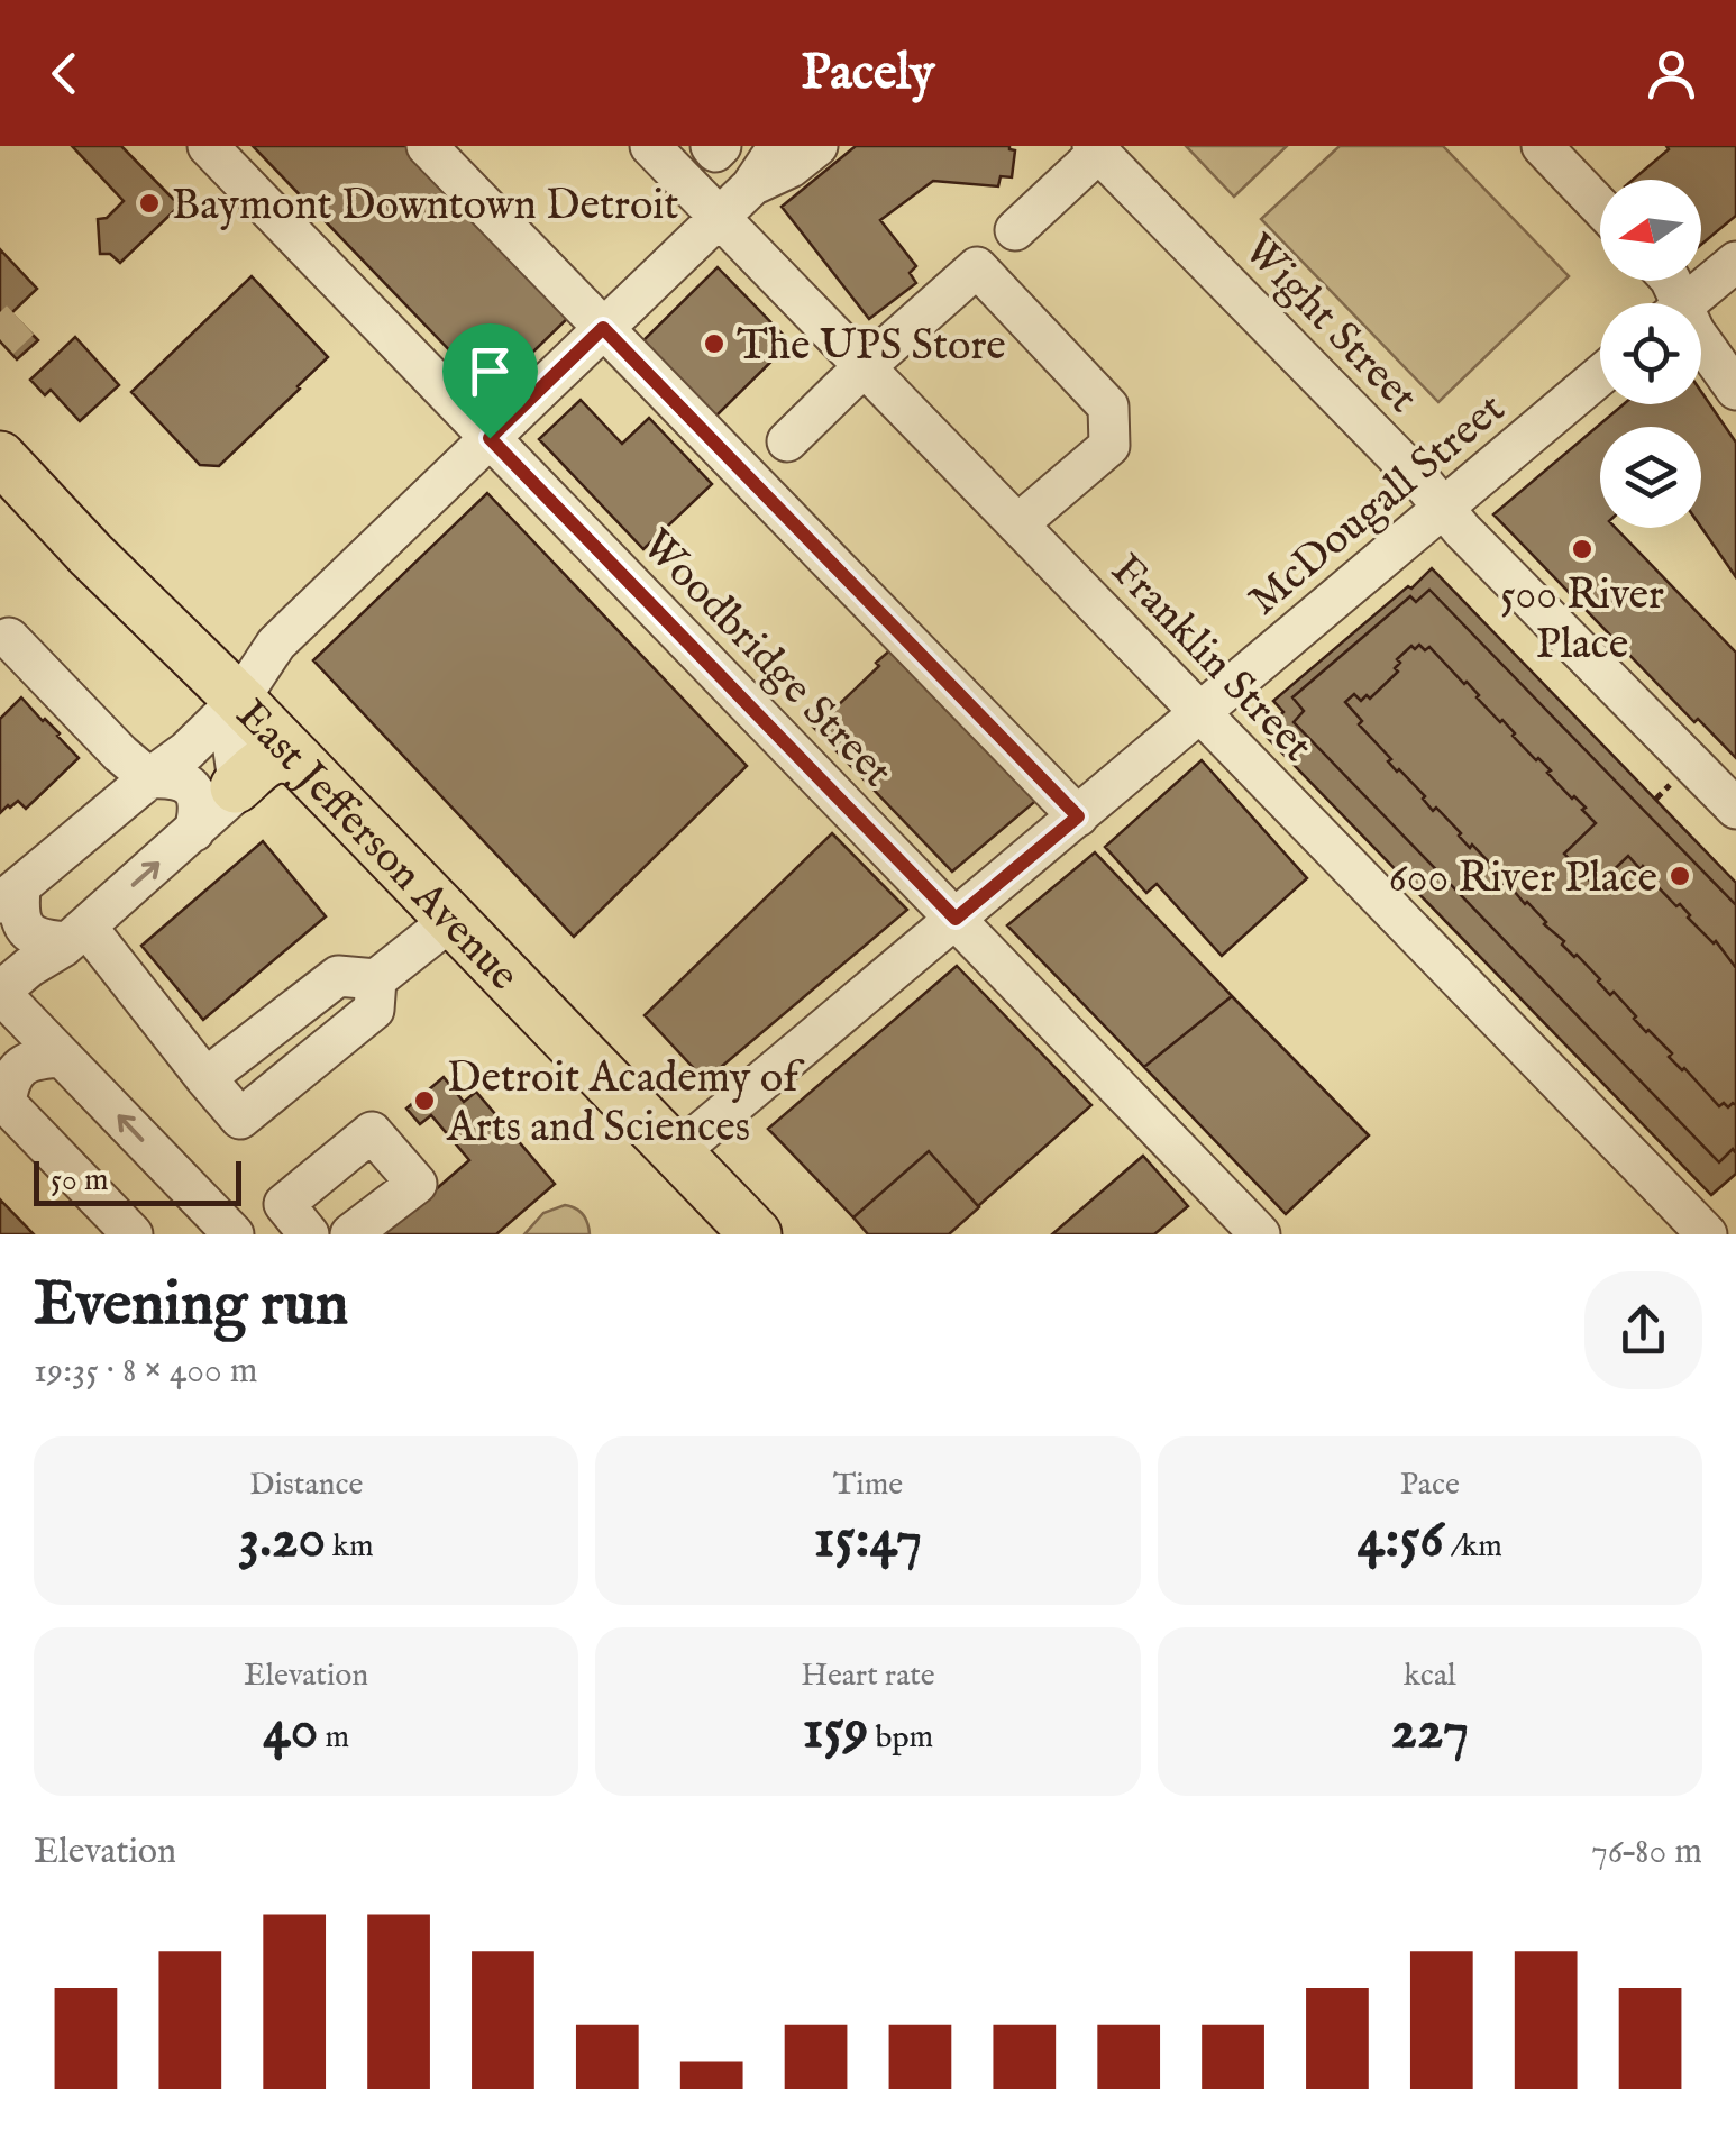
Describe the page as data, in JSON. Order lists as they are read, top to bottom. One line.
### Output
{"streets":{"main road":["East Jefferson Avenue"],"street":["Wight Street","McDougall Street","Woodbridge Street","Franklin Street"]},"crossings":[["Wight Street","McDougall Street"],["McDougall Street","Woodbridge Street"],["McDougall Street","Franklin Street"],["McDougall Street","East Jefferson Avenue"]],"places":["Baymont Downtown Detroit","The UPS Store","500 River Place","600 River Place","Detroit Academy of Arts and Sciences"],"scale_bar":"50 m","north":"left","page":{"header":"Pacely","scale":"50 m","heading":["Evening run","19:35 · 8 × 400 m"],"stats":[["Distance","3.20 km"],["Time","15:47"],["Pace","4:56 /km"],["Elevation","40 m"],["Heart rate","159 bpm"],["kcal","227"]],"chart":["Elevation","76–80 m"]}}
